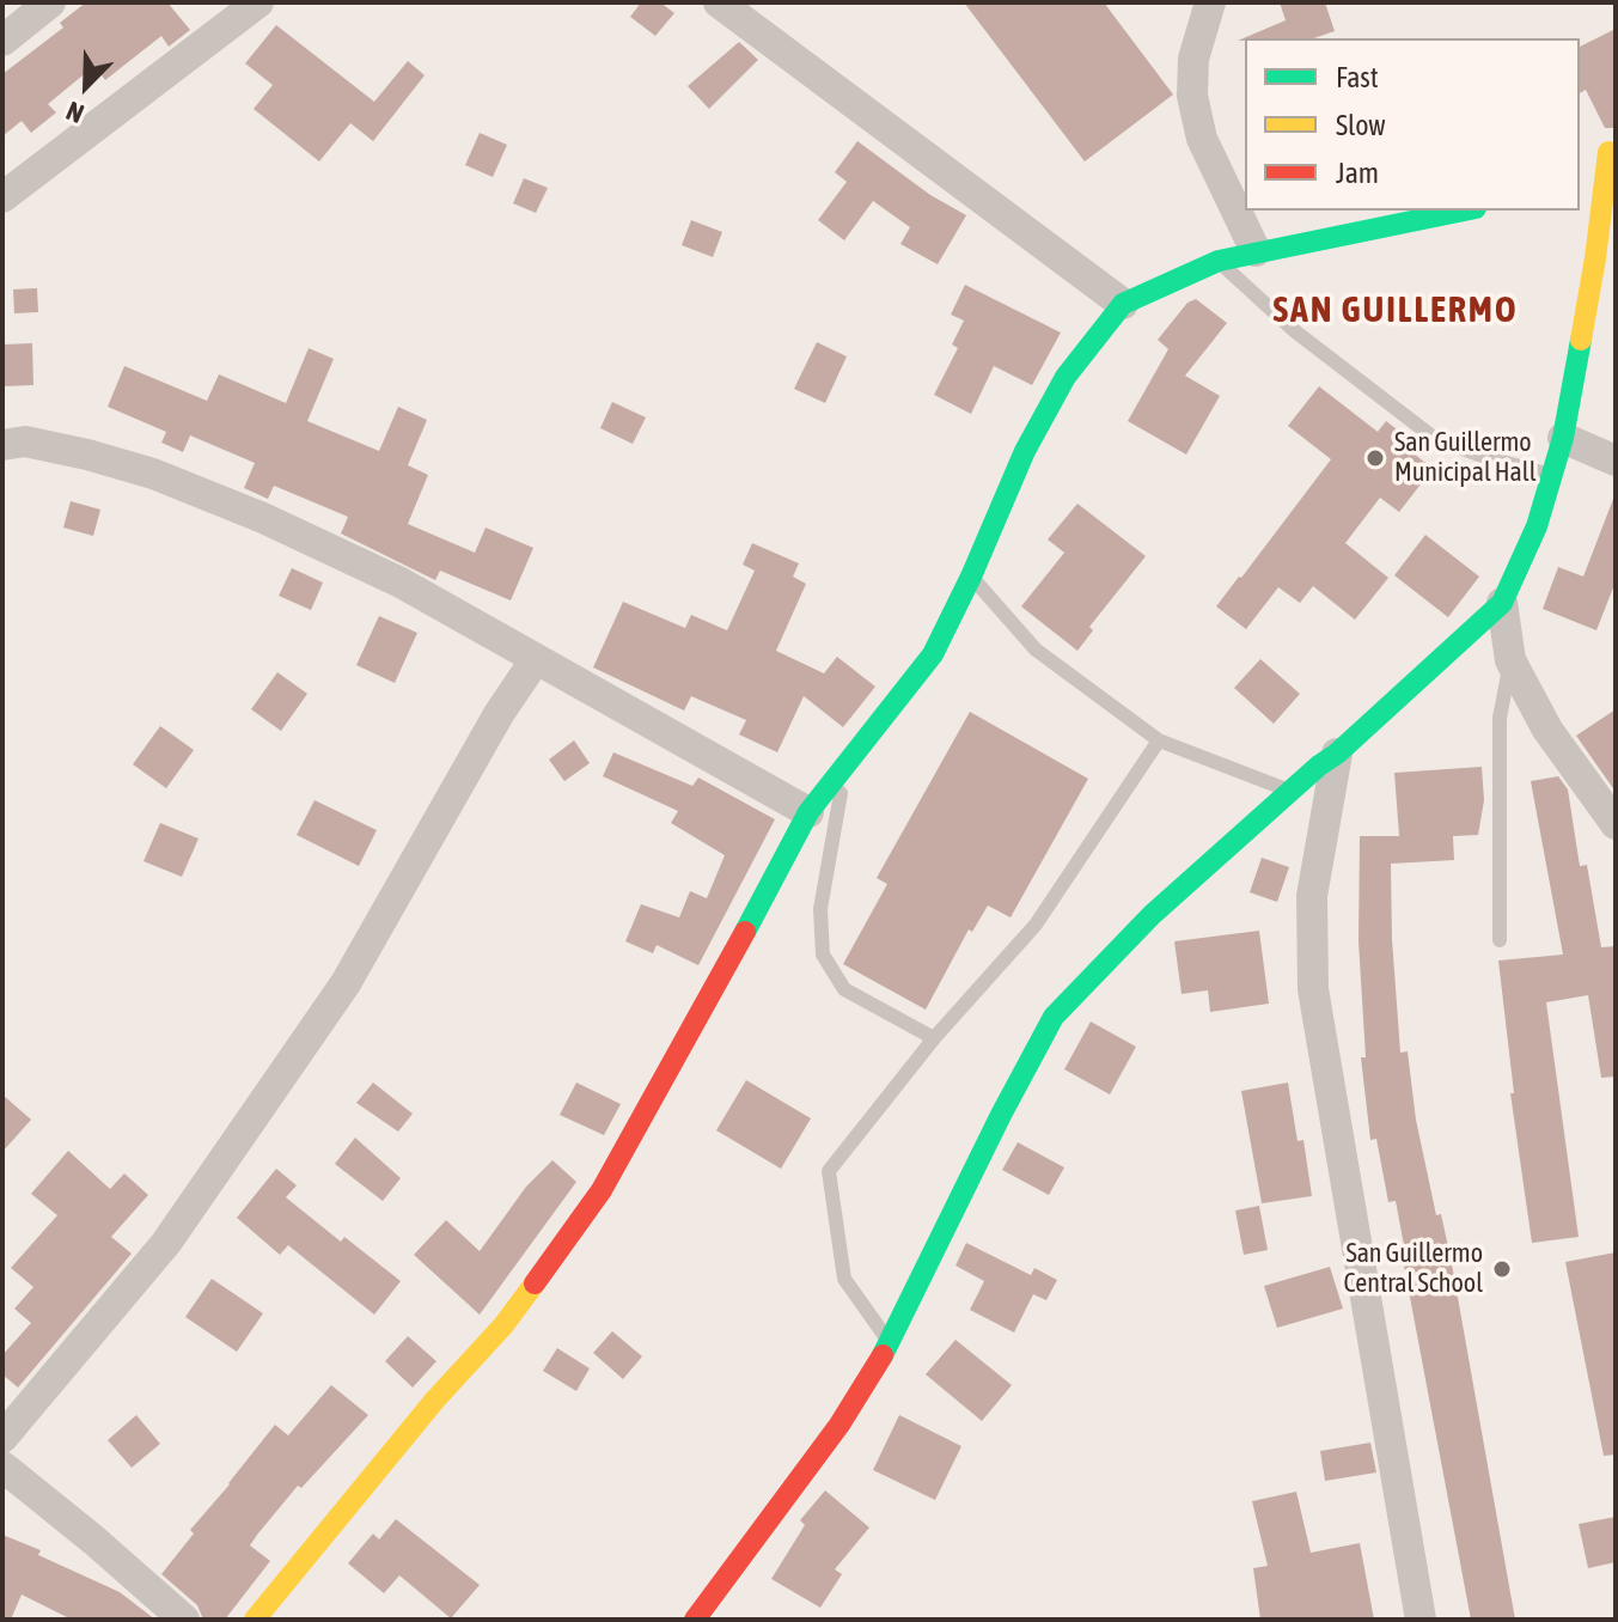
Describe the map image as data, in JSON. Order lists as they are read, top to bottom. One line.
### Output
{"districts":["SAN GUILLERMO"],"places":["San Guillermo Municipal Hall","San Guillermo Central School"],"legend":["Fast","Slow","Jam"],"north":"bottom left"}
